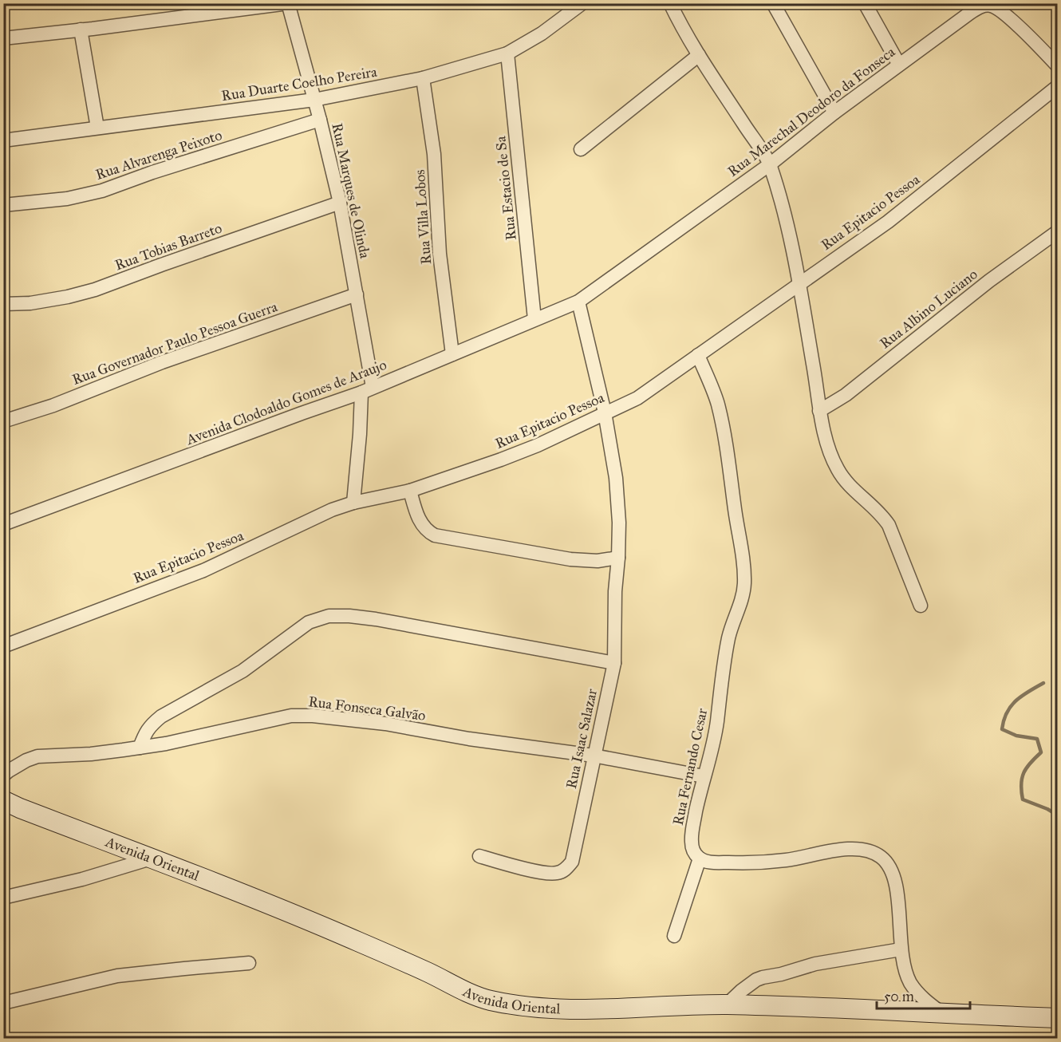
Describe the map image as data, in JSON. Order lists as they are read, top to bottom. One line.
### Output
{"streets":{"street":["Rua Duarte Coelho Pereira","Rua Marechal Deodoro da Fonseca","Rua Alvarenga Peixoto","Rua Estacio de Sa","Rua Marques de Olinda","Rua Epitacio Pessoa","Rua Villa Lobos","Rua Tobias Barreto","Rua Albino Luciano","Rua Governador Paulo Pessoa Guerra","Avenida Clodoaldo Gomes de Araujo","Rua Fonseca Galvão","Rua Isaac Salazar","Rua Fernando Cesar","Avenida Oriental"]},"crossings":[["Rua Duarte Coelho Pereira","Rua Estacio de Sa"],["Rua Duarte Coelho Pereira","Rua Marques de Olinda"],["Rua Duarte Coelho Pereira","Rua Villa Lobos"],["Rua Marechal Deodoro da Fonseca","Avenida Clodoaldo Gomes de Araujo"],["Rua Marechal Deodoro da Fonseca","Rua Isaac Salazar"],["Rua Alvarenga Peixoto","Rua Marques de Olinda"],["Rua Estacio de Sa","Avenida Clodoaldo Gomes de Araujo"],["Rua Marques de Olinda","Rua Epitacio Pessoa"],["Rua Marques de Olinda","Rua Tobias Barreto"],["Rua Marques de Olinda","Rua Governador Paulo Pessoa Guerra"],["Rua Marques de Olinda","Avenida Clodoaldo Gomes de Araujo"],["Rua Epitacio Pessoa","Rua Isaac Salazar"],["Rua Epitacio Pessoa","Rua Fernando Cesar"],["Rua Villa Lobos","Avenida Clodoaldo Gomes de Araujo"],["Avenida Clodoaldo Gomes de Araujo","Rua Isaac Salazar"],["Rua Fonseca Galvão","Rua Isaac Salazar"],["Rua Fonseca Galvão","Rua Fernando Cesar"]],"scale_bar":"50 m"}
